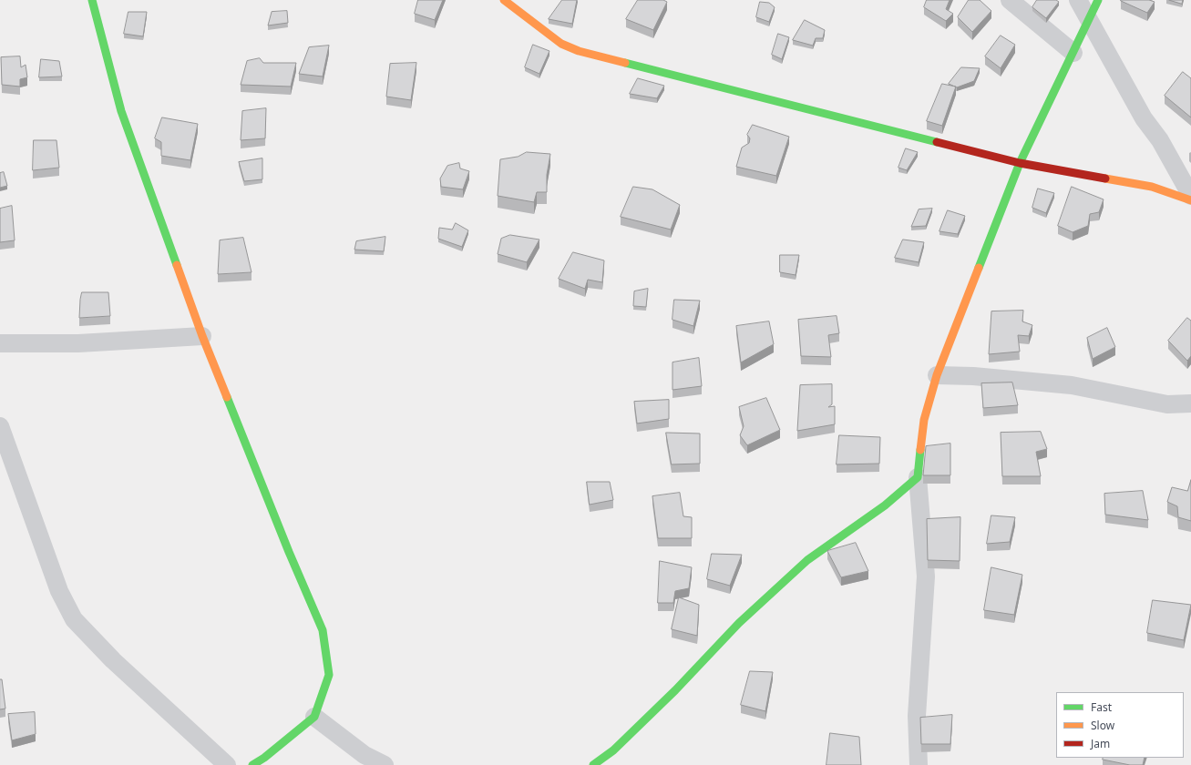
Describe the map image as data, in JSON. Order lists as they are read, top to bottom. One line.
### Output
{"legend":["Fast","Slow","Jam"]}
